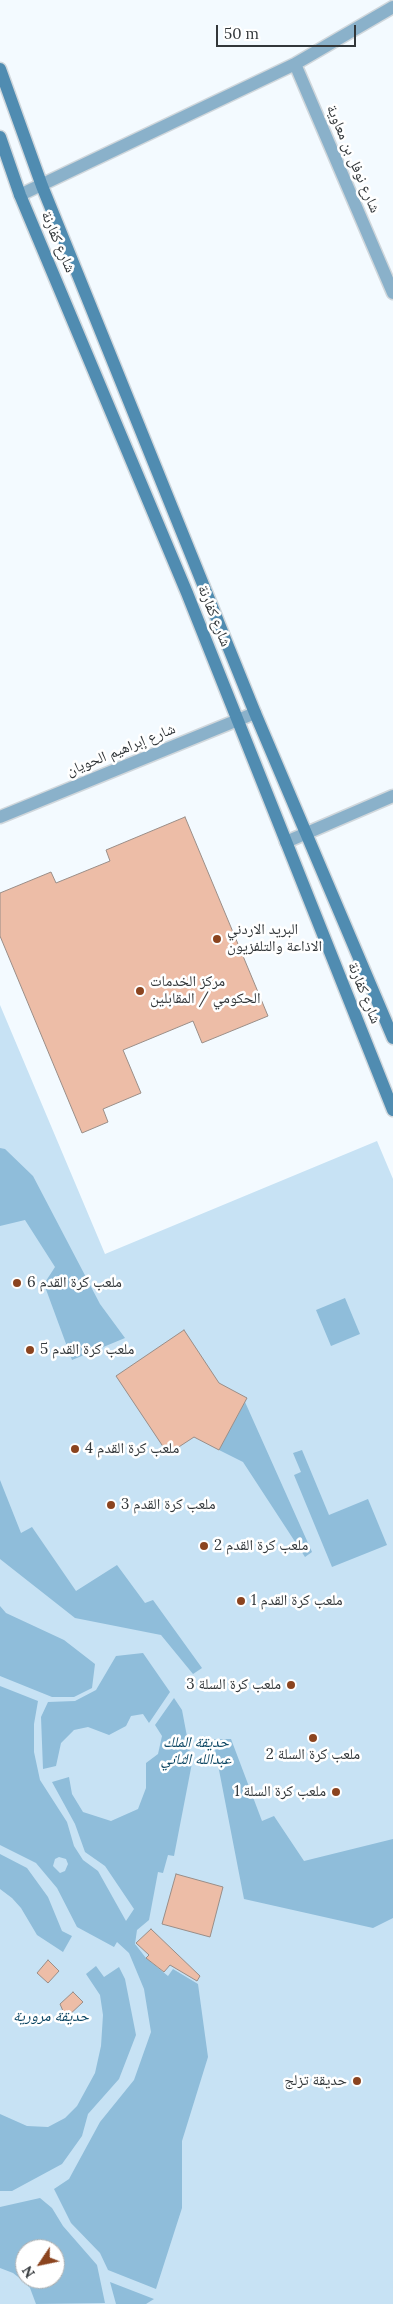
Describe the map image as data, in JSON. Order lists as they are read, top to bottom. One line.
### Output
{"streets":{"street":["شارع نوفل بن معاوية","شارع كفارنة","شارع إبراهيم الحويان"]},"crossings":[["شارع كفارنة","شارع إبراهيم الحويان"]],"parks":["حديقة الملك عبدالله الثاني","حديقة مرورية"],"places":["البريد الاردني الاذاعة والتلفزيون","مركز الخدمات الحكومي / المقابلين","ملعب كرة القدم 6","ملعب كرة القدم 5","ملعب كرة القدم 4","ملعب كرة القدم 3","ملعب كرة القدم 2","ملعب كرة القدم 1","ملعب كرة السلة 3","ملعب كرة السلة 2","ملعب كرة السلة 1","حديقة تزلج"],"scale_bar":"50 m","north":"bottom left"}
